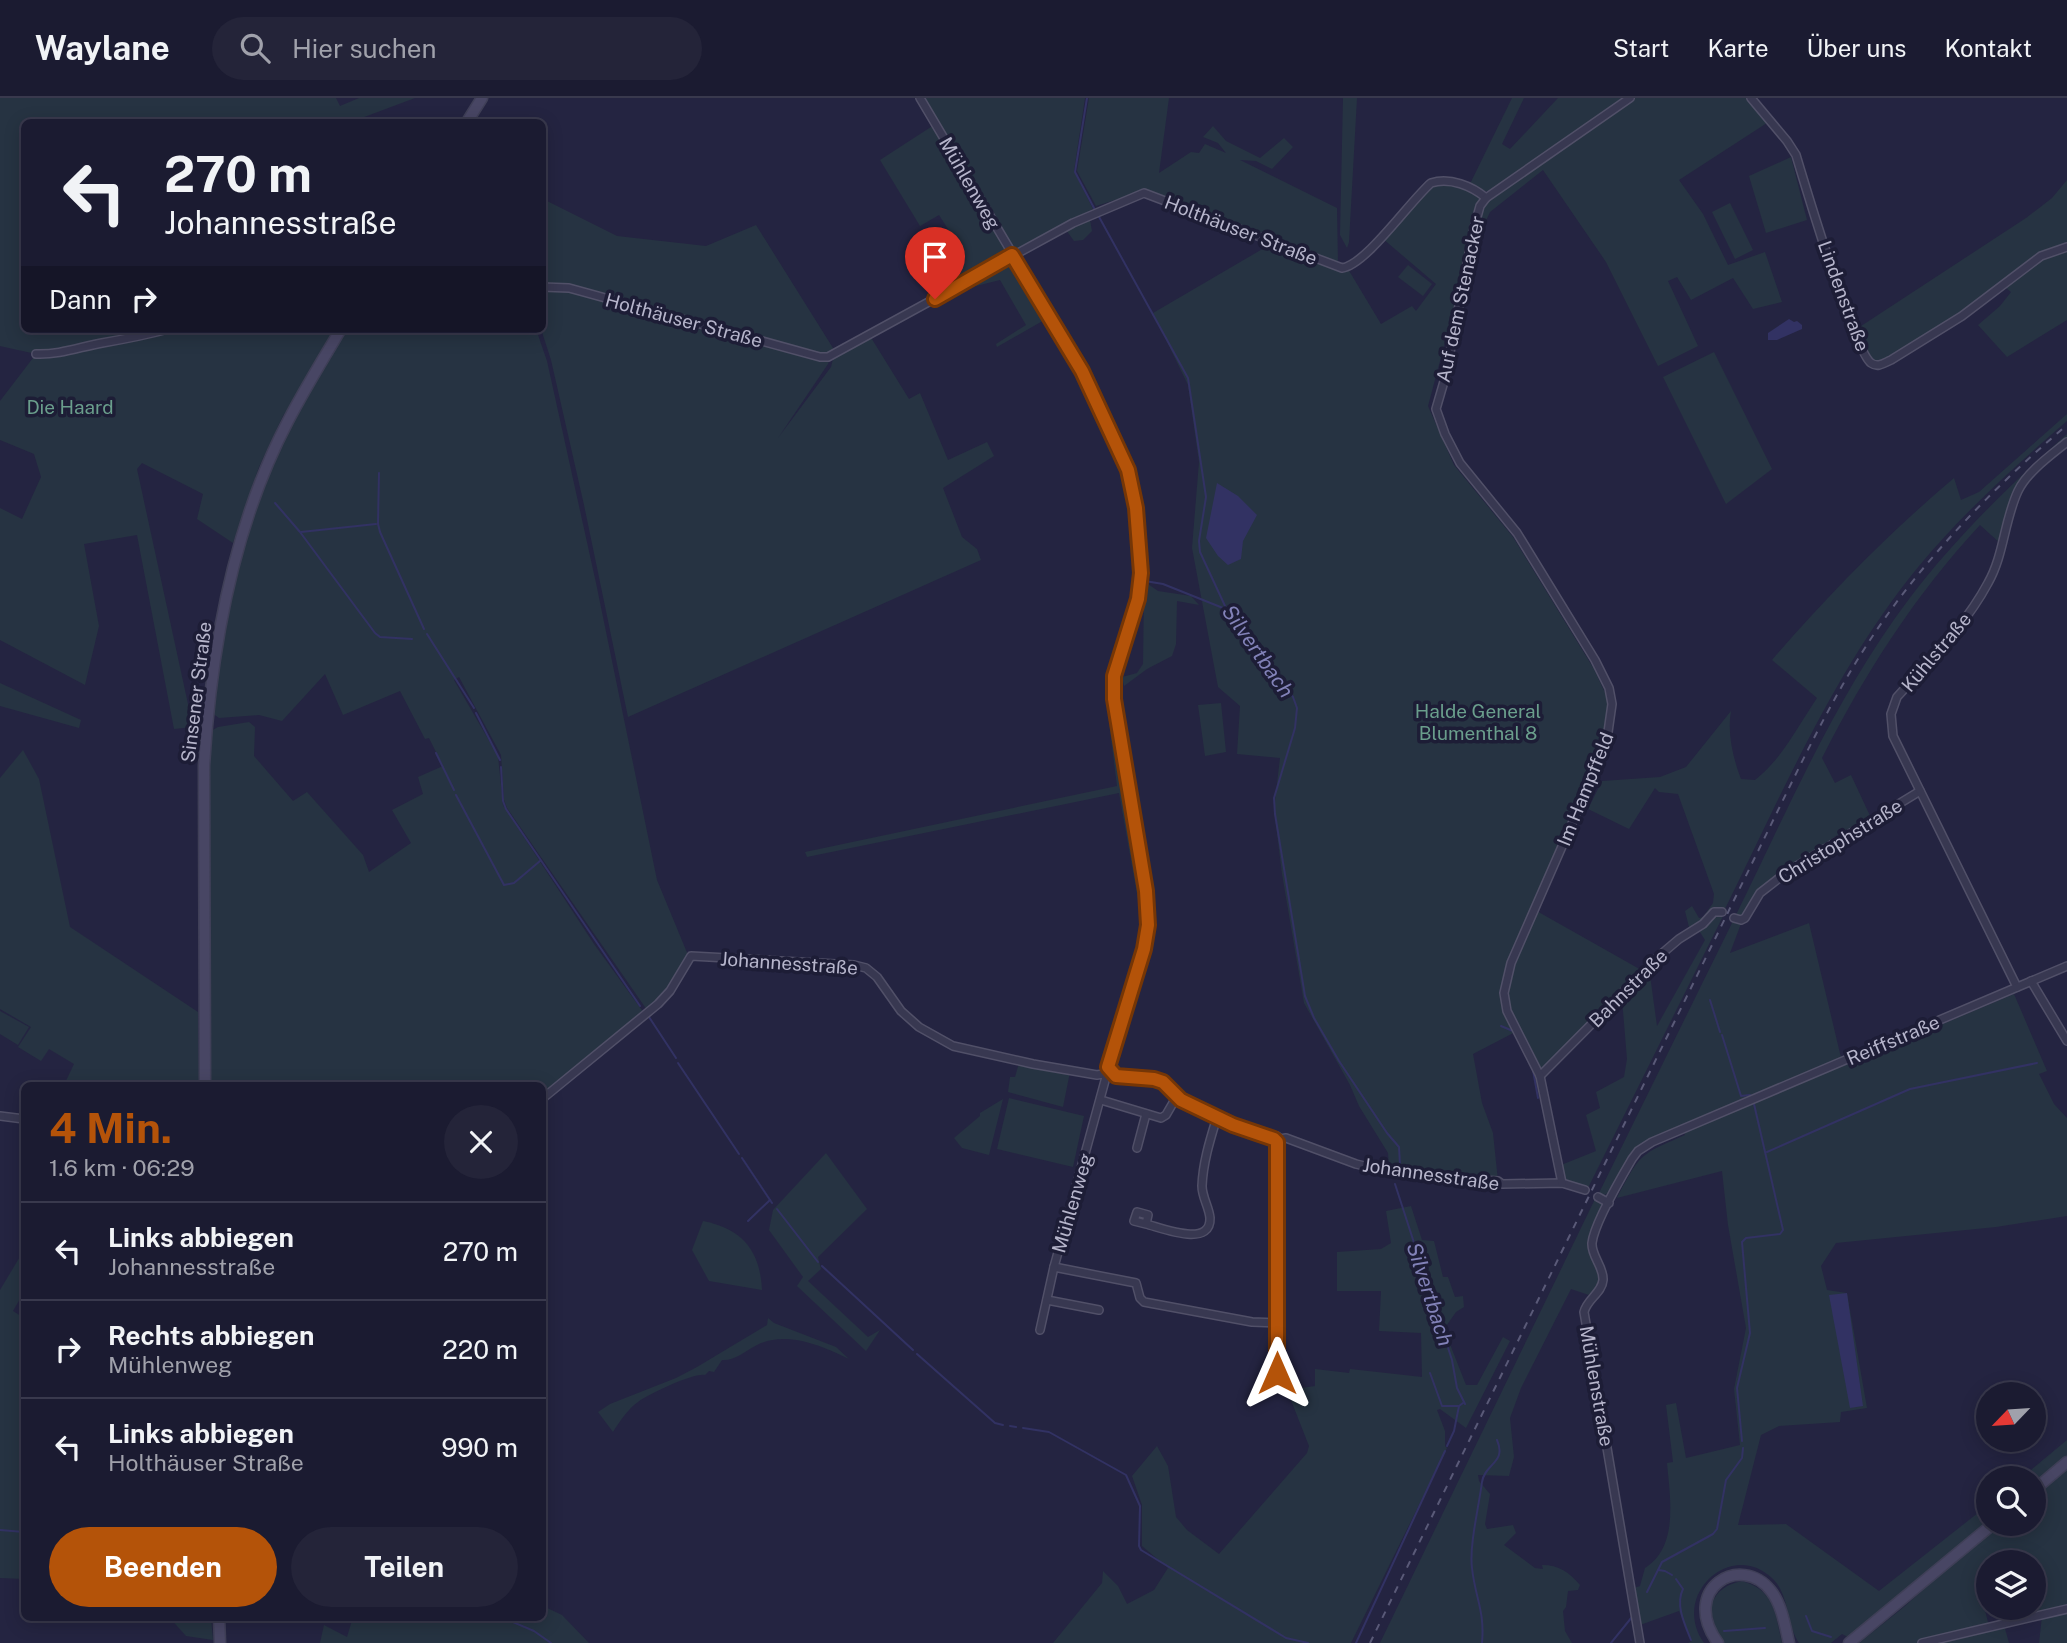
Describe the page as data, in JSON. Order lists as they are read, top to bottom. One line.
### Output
{"streets":{"main road":["Sinsener Straße"],"street":["Mühlenweg","Holthäuser Straße","Lindenstraße","Auf dem Stenacker","Kühlstraße","Im Hampffeld","Christophstraße","Johannesstraße","Bahnstraße","Reiffstraße","Mühlenstraße"]},"crossings":[["Mühlenweg","Holthäuser Straße"],["Mühlenweg","Johannesstraße"],["Holthäuser Straße","Auf dem Stenacker"],["Auf dem Stenacker","Im Hampffeld"],["Kühlstraße","Christophstraße"],["Kühlstraße","Reiffstraße"],["Im Hampffeld","Johannesstraße"],["Im Hampffeld","Bahnstraße"],["Reiffstraße","Mühlenstraße"]],"water":["Silvertbach"],"parks":["Die Haard","Halde General Blumenthal 8"],"north":"bottom left","page":{"header":"Waylane","search":"Hier suchen","nav":["Start","Karte","Über uns","Kontakt"],"turn":["270 m","Johannesstraße"],"then":"Dann","heading":["4 Min.","1.6 km · 06:29"],"list":[{"name":"Links abbiegen","note":"Johannesstraße","value":"270 m"},{"name":"Rechts abbiegen","note":"Mühlenweg","value":"220 m"},{"name":"Links abbiegen","note":"Holthäuser Straße","value":"990 m"}],"buttons":["Beenden","Teilen"]}}
